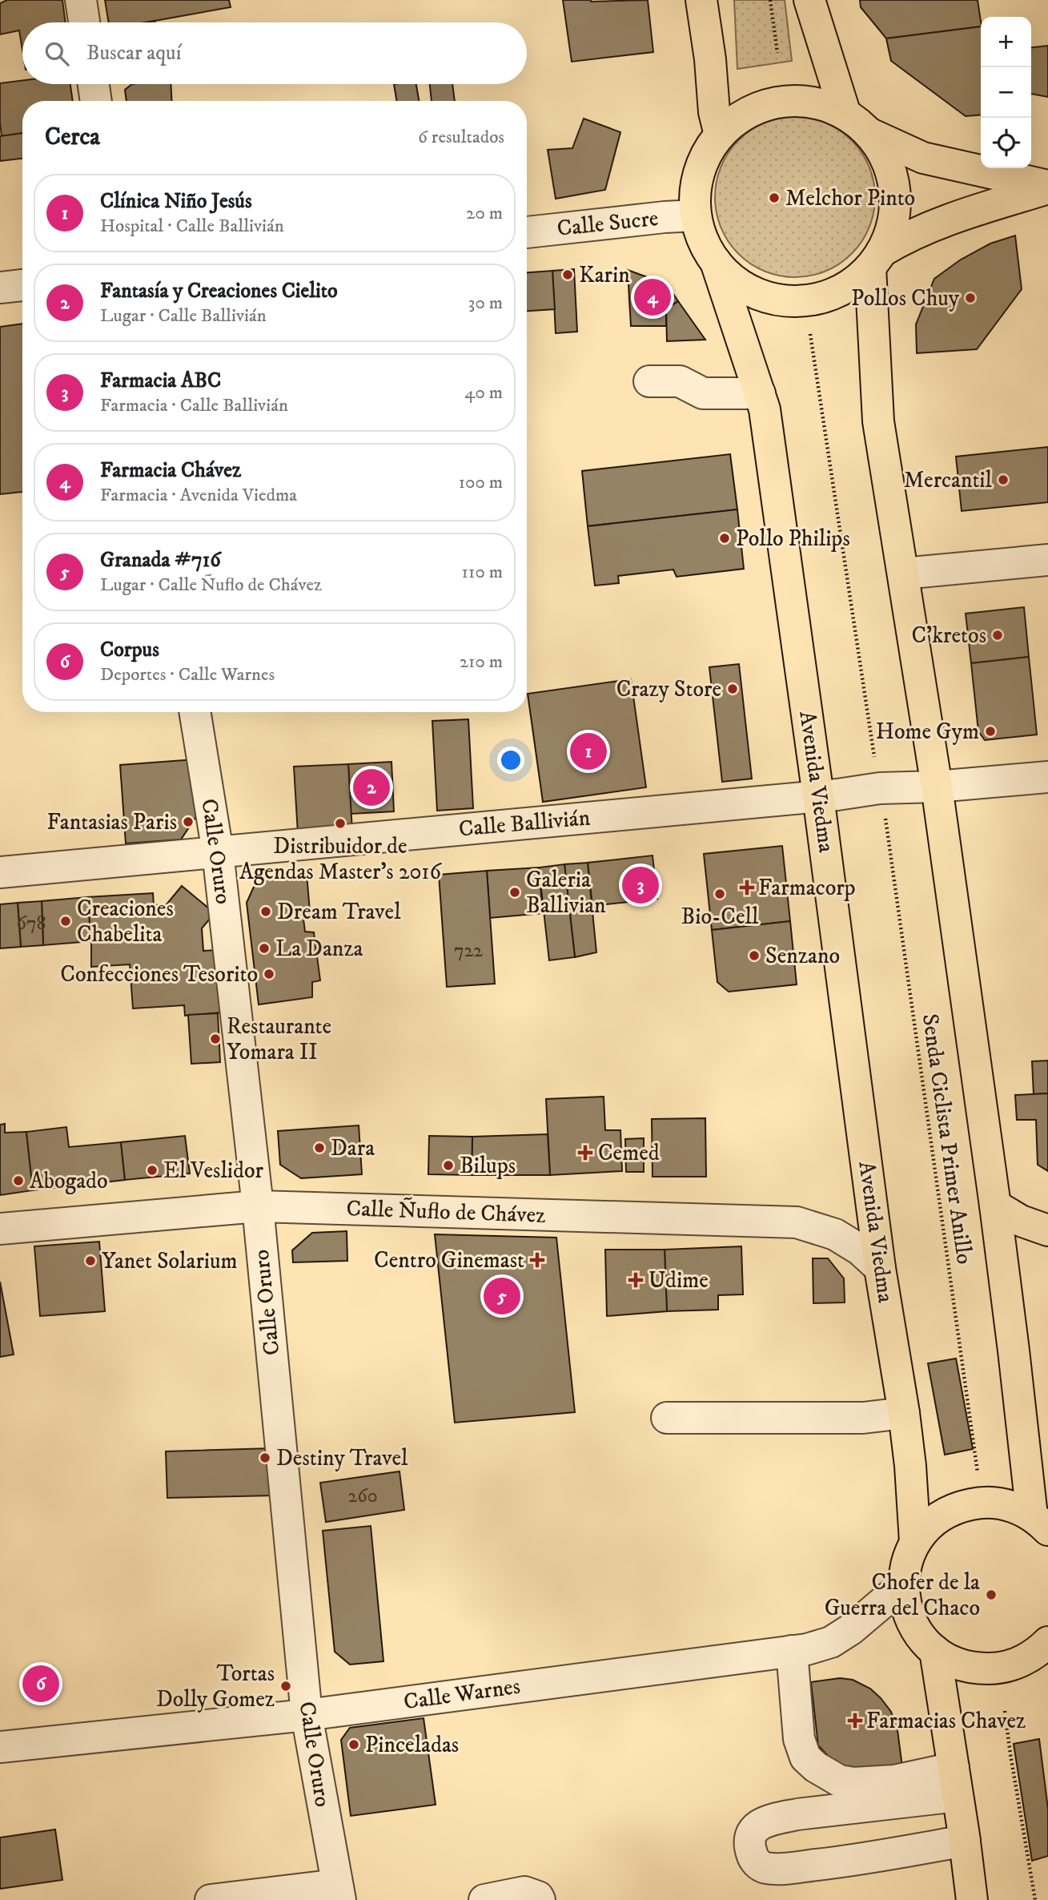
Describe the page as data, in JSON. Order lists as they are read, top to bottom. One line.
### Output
{"streets":{"main road":["Avenida Viedma"],"street":["Calle Sucre","Calle Ballivián","Calle Oruro","Calle Ñuflo de Chávez","Calle Warnes"],"path":["Senda Ciclista Primer Anillo"]},"crossings":[["Calle Sucre","Avenida Viedma"],["Avenida Viedma","Calle Ballivián"],["Avenida Viedma","Calle Ñuflo de Chávez"],["Calle Ballivián","Calle Oruro"],["Calle Oruro","Calle Ñuflo de Chávez"],["Calle Oruro","Calle Warnes"]],"places":{"other":["Melchor Pinto","Karin","Pollos Chuy","Mercantil","Pollo Philips","C'kretos","Crazy Store","Home Gym","Fantasias Paris","Distribuidor de Agendas Master's 2016","Galeria Ballivian","Bio-Cell","Dream Travel","Creaciones Chabelita","La Danza","Senzano","Confecciones Tesorito","Restaurante Yomara II","Dara","Bilups","El Veslidor","Abogado","Yanet Solarium","Destiny Travel","Chofer de la Guerra del Chaco","Tortas Dolly Gomez","Pinceladas"],"health":["Farmacorp","Cemed","Centro Ginemast","Udime","Farmacias Chavez"]},"house_numbers":["678","722","260"],"page":{"map_buttons":["+","−"],"search":"Buscar aquí","heading":["Cerca","6 resultados"],"list":[{"mark":"1","name":"Clínica Niño Jesús","note":"Hospital · Calle Ballivián","value":"20 m"},{"mark":"2","name":"Fantasía y Creaciones Cielito","note":"Lugar · Calle Ballivián","value":"30 m"},{"mark":"3","name":"Farmacia ABC","note":"Farmacia · Calle Ballivián","value":"40 m"},{"mark":"4","name":"Farmacia Chávez","note":"Farmacia · Avenida Viedma","value":"100 m"},{"mark":"5","name":"Granada #716","note":"Lugar · Calle Ñuflo de Chávez","value":"110 m"},{"mark":"6","name":"Corpus","note":"Deportes · Calle Warnes","value":"210 m"}],"pins":["4","1","2","3","5","6"]}}
